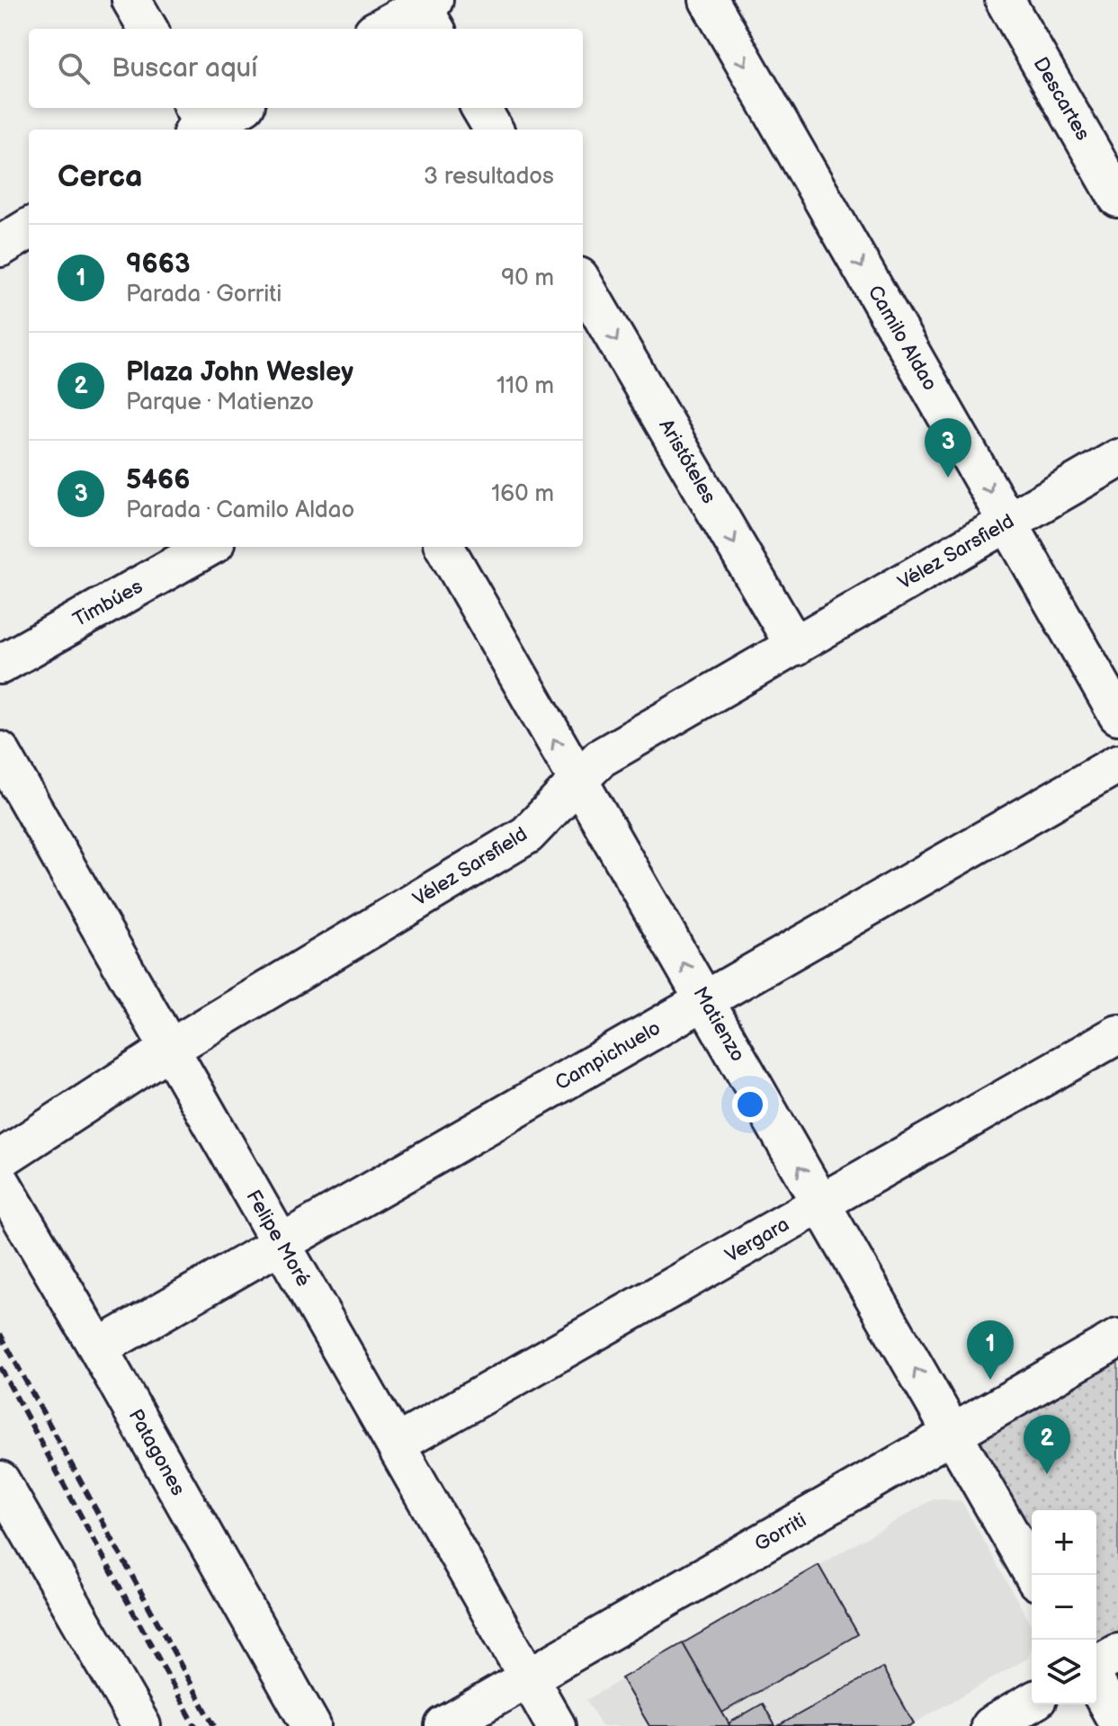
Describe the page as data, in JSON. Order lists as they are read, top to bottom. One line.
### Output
{"streets":{"street":["Descartes","Camilo Aldao","Aristóteles","Vélez Sarsfield","Timbúes","Matienzo","Campichuelo","Felipe Moré","Vergara","Patagones","Gorriti"]},"crossings":[["Camilo Aldao","Vélez Sarsfield"],["Aristóteles","Vélez Sarsfield"],["Vélez Sarsfield","Matienzo"],["Vélez Sarsfield","Felipe Moré"],["Matienzo","Campichuelo"],["Matienzo","Vergara"],["Matienzo","Gorriti"],["Campichuelo","Felipe Moré"],["Campichuelo","Patagones"],["Felipe Moré","Vergara"],["Felipe Moré","Gorriti"]],"one_way":["Camilo Aldao","Aristóteles","Matienzo"],"page":{"search":"Buscar aquí","heading":["Cerca","3 resultados"],"list":[{"mark":"1","name":"9663","note":"Parada · Gorriti","value":"90 m"},{"mark":"2","name":"Plaza John Wesley","note":"Parque · Matienzo","value":"110 m"},{"mark":"3","name":"5466","note":"Parada · Camilo Aldao","value":"160 m"}],"pins":["3","1","2"],"map_buttons":["+","−"]}}
